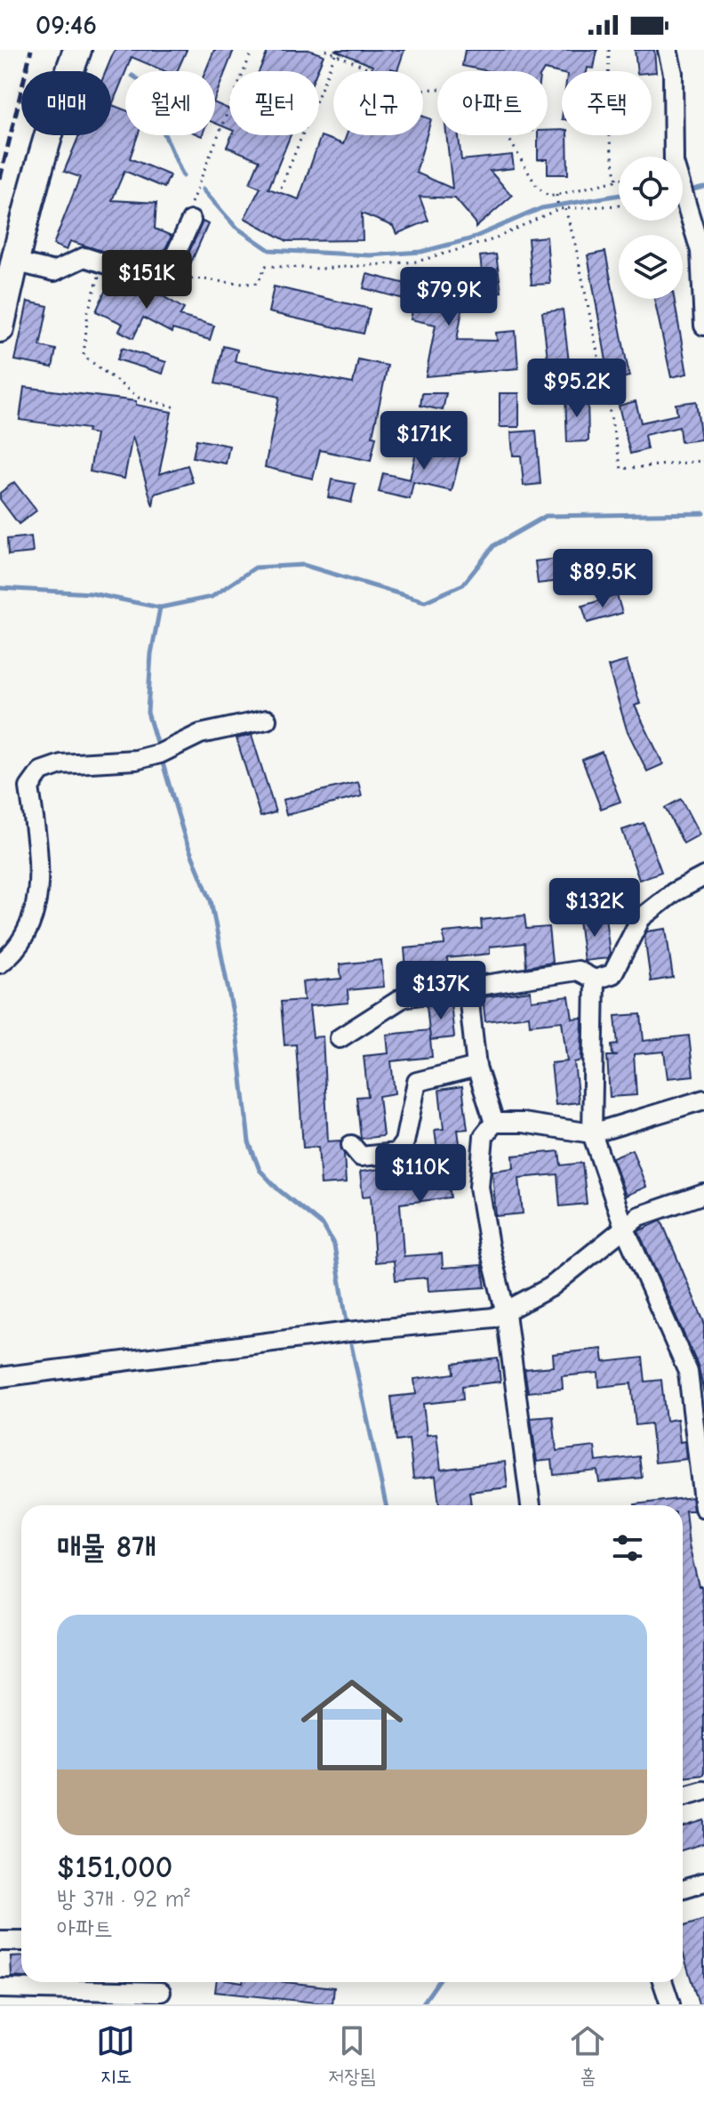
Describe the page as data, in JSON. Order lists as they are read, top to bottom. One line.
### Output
{"page":{"status":"09:46","chip":["매매","월세","필터","신규","아파트","주택"],"price":["$151K","$79.9K","$95.2K","$171K","$89.5K","$132K","$137K","$110K"],"heading":"매물 8개","list":[{"name":"$151,000","note":"방 3개 · 92 m² · 아파트"}],"tabs":["지도","저장됨","홈"]}}
